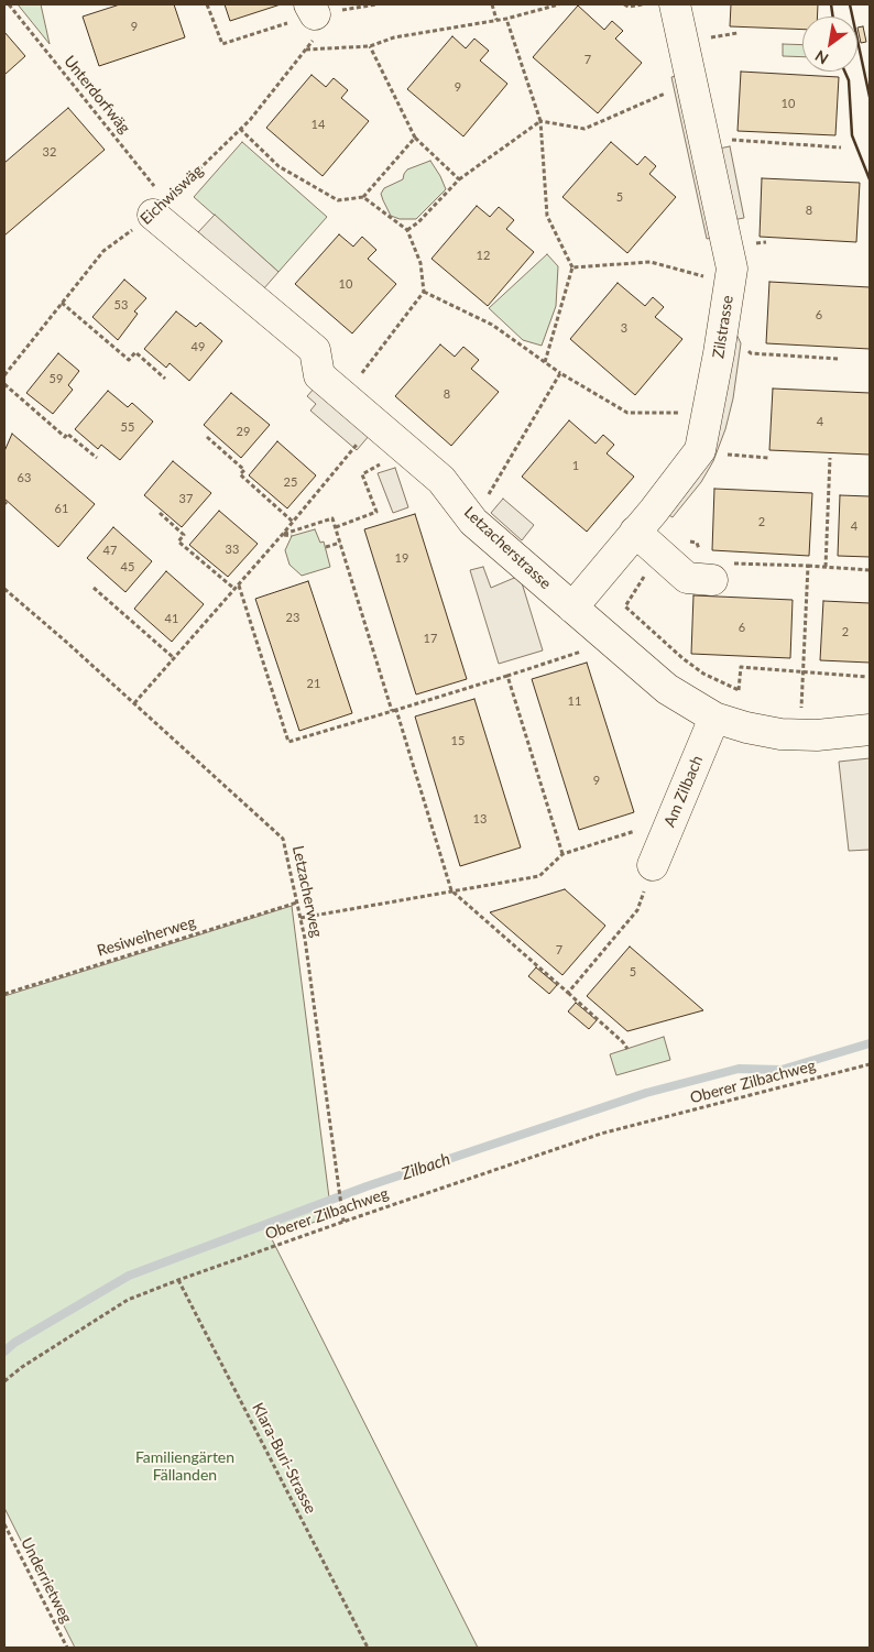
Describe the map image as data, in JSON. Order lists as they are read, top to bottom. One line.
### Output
{"streets":{"street":["Zilstrasse","Letzacherstrasse","Am Zilbach"],"path":["Unterdorfwäg","Eichwiswäg","Letzacherweg","Resiweiherweg","Oberer Zilbachweg","Klara-Buri-Strasse","Underrietweg"]},"crossings":[["Unterdorfwäg","Eichwiswäg"],["Unterdorfwäg","Letzacherstrasse"],["Eichwiswäg","Letzacherstrasse"],["Zilstrasse","Letzacherstrasse"],["Letzacherstrasse","Am Zilbach"],["Letzacherweg","Resiweiherweg"],["Letzacherweg","Oberer Zilbachweg"],["Oberer Zilbachweg","Klara-Buri-Strasse"]],"water":["Zilbach"],"parks":["Familiengärten Fällanden"],"house_numbers":["9","7","9","10","14","32","5","8","12","10","53","6","3","49","59","8","4","55","29","1","63","25","37","61","2","4","33","47","19","45","23","41","6","2","17","21","11","15","9","13","7","5"],"north":"bottom left"}
